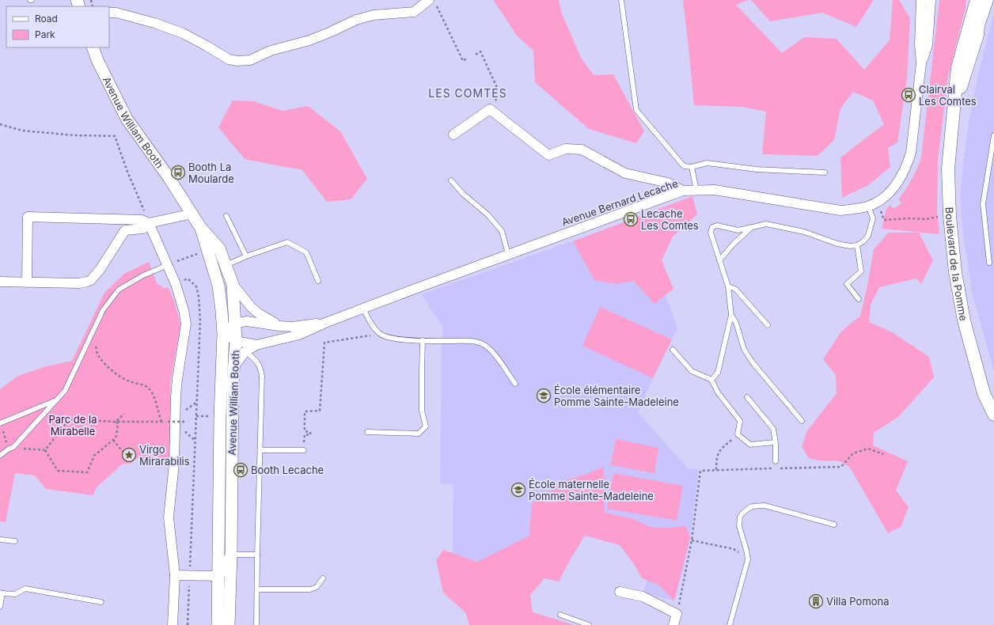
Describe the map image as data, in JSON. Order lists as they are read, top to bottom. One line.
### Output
{"streets":{"main road":["Boulevard de la Pomme"],"street":["Avenue William Booth","Avenue Bernard Lecache"]},"crossings":[["Avenue William Booth","Avenue Bernard Lecache"]],"districts":["LES COMTES"],"parks":["Parc de la Mirabelle"],"places":{"bus stop":["Clairval Les Comtes","Booth La Moularde","Lecache Les Comtes","Booth Lecache"],"school or university":["École élémentaire Pomme Sainte-Madeleine","École maternelle Pomme Sainte-Madeleine"],"place":["Virgo Mirarabilis"],"building":["Villa Pomona"]},"legend":["Road","Park"]}
